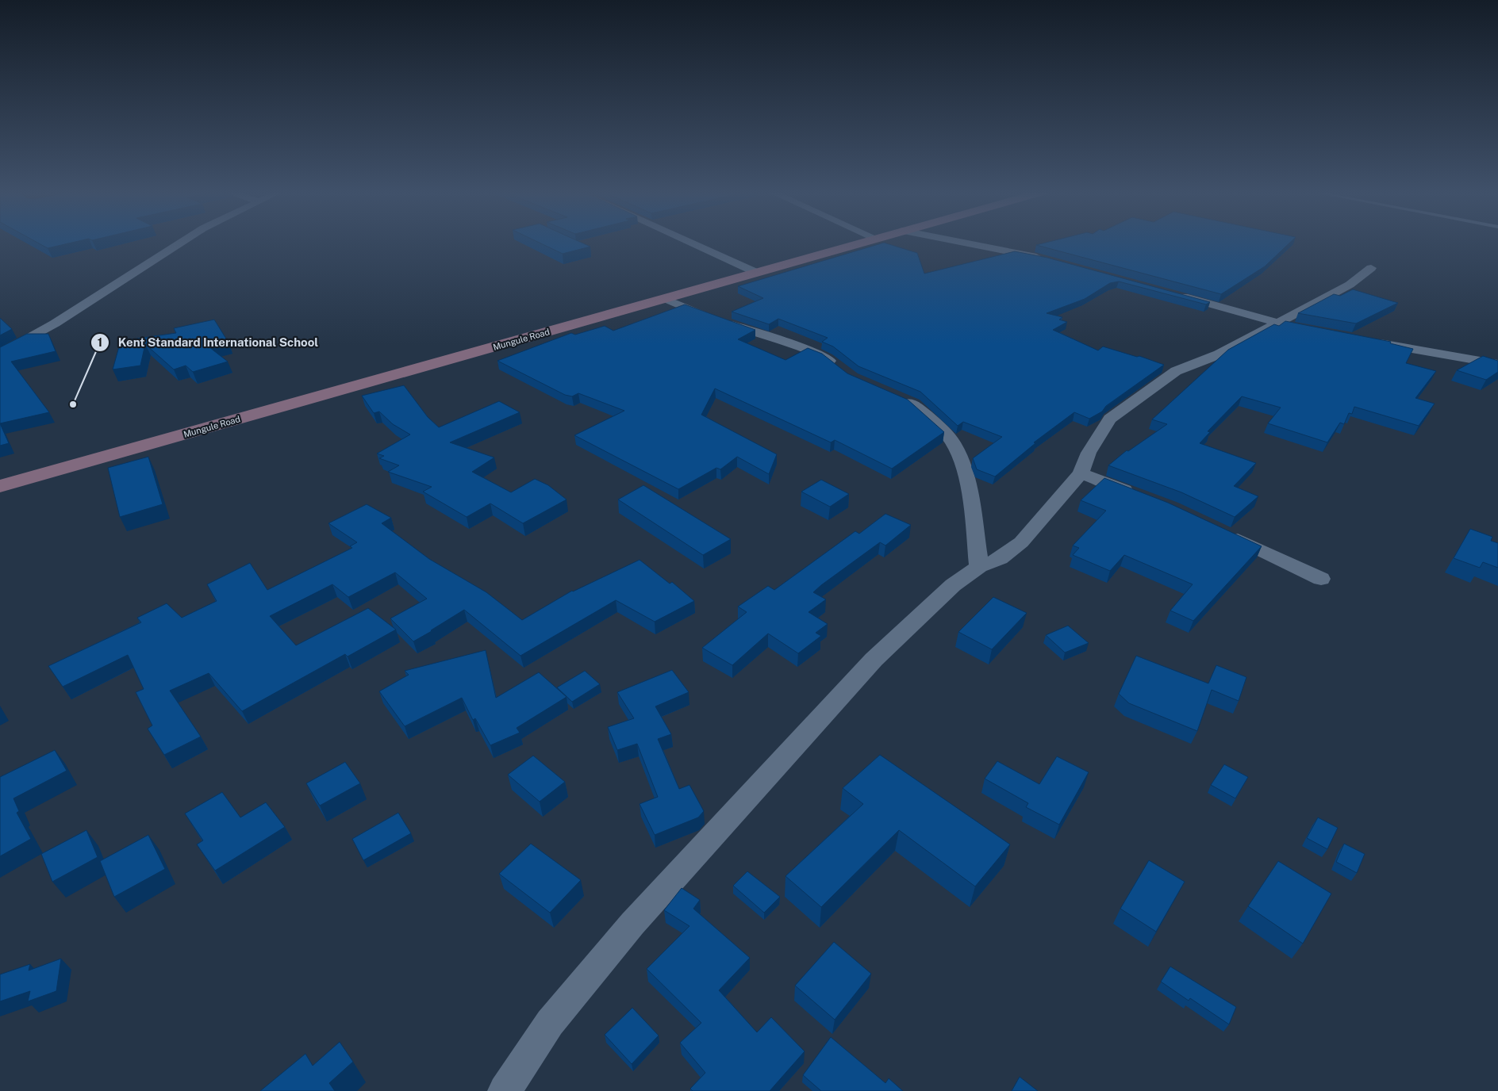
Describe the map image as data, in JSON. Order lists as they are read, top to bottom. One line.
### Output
{"streets":{"street":["Mungule Road"]},"places":["Kent Standard International School"]}
